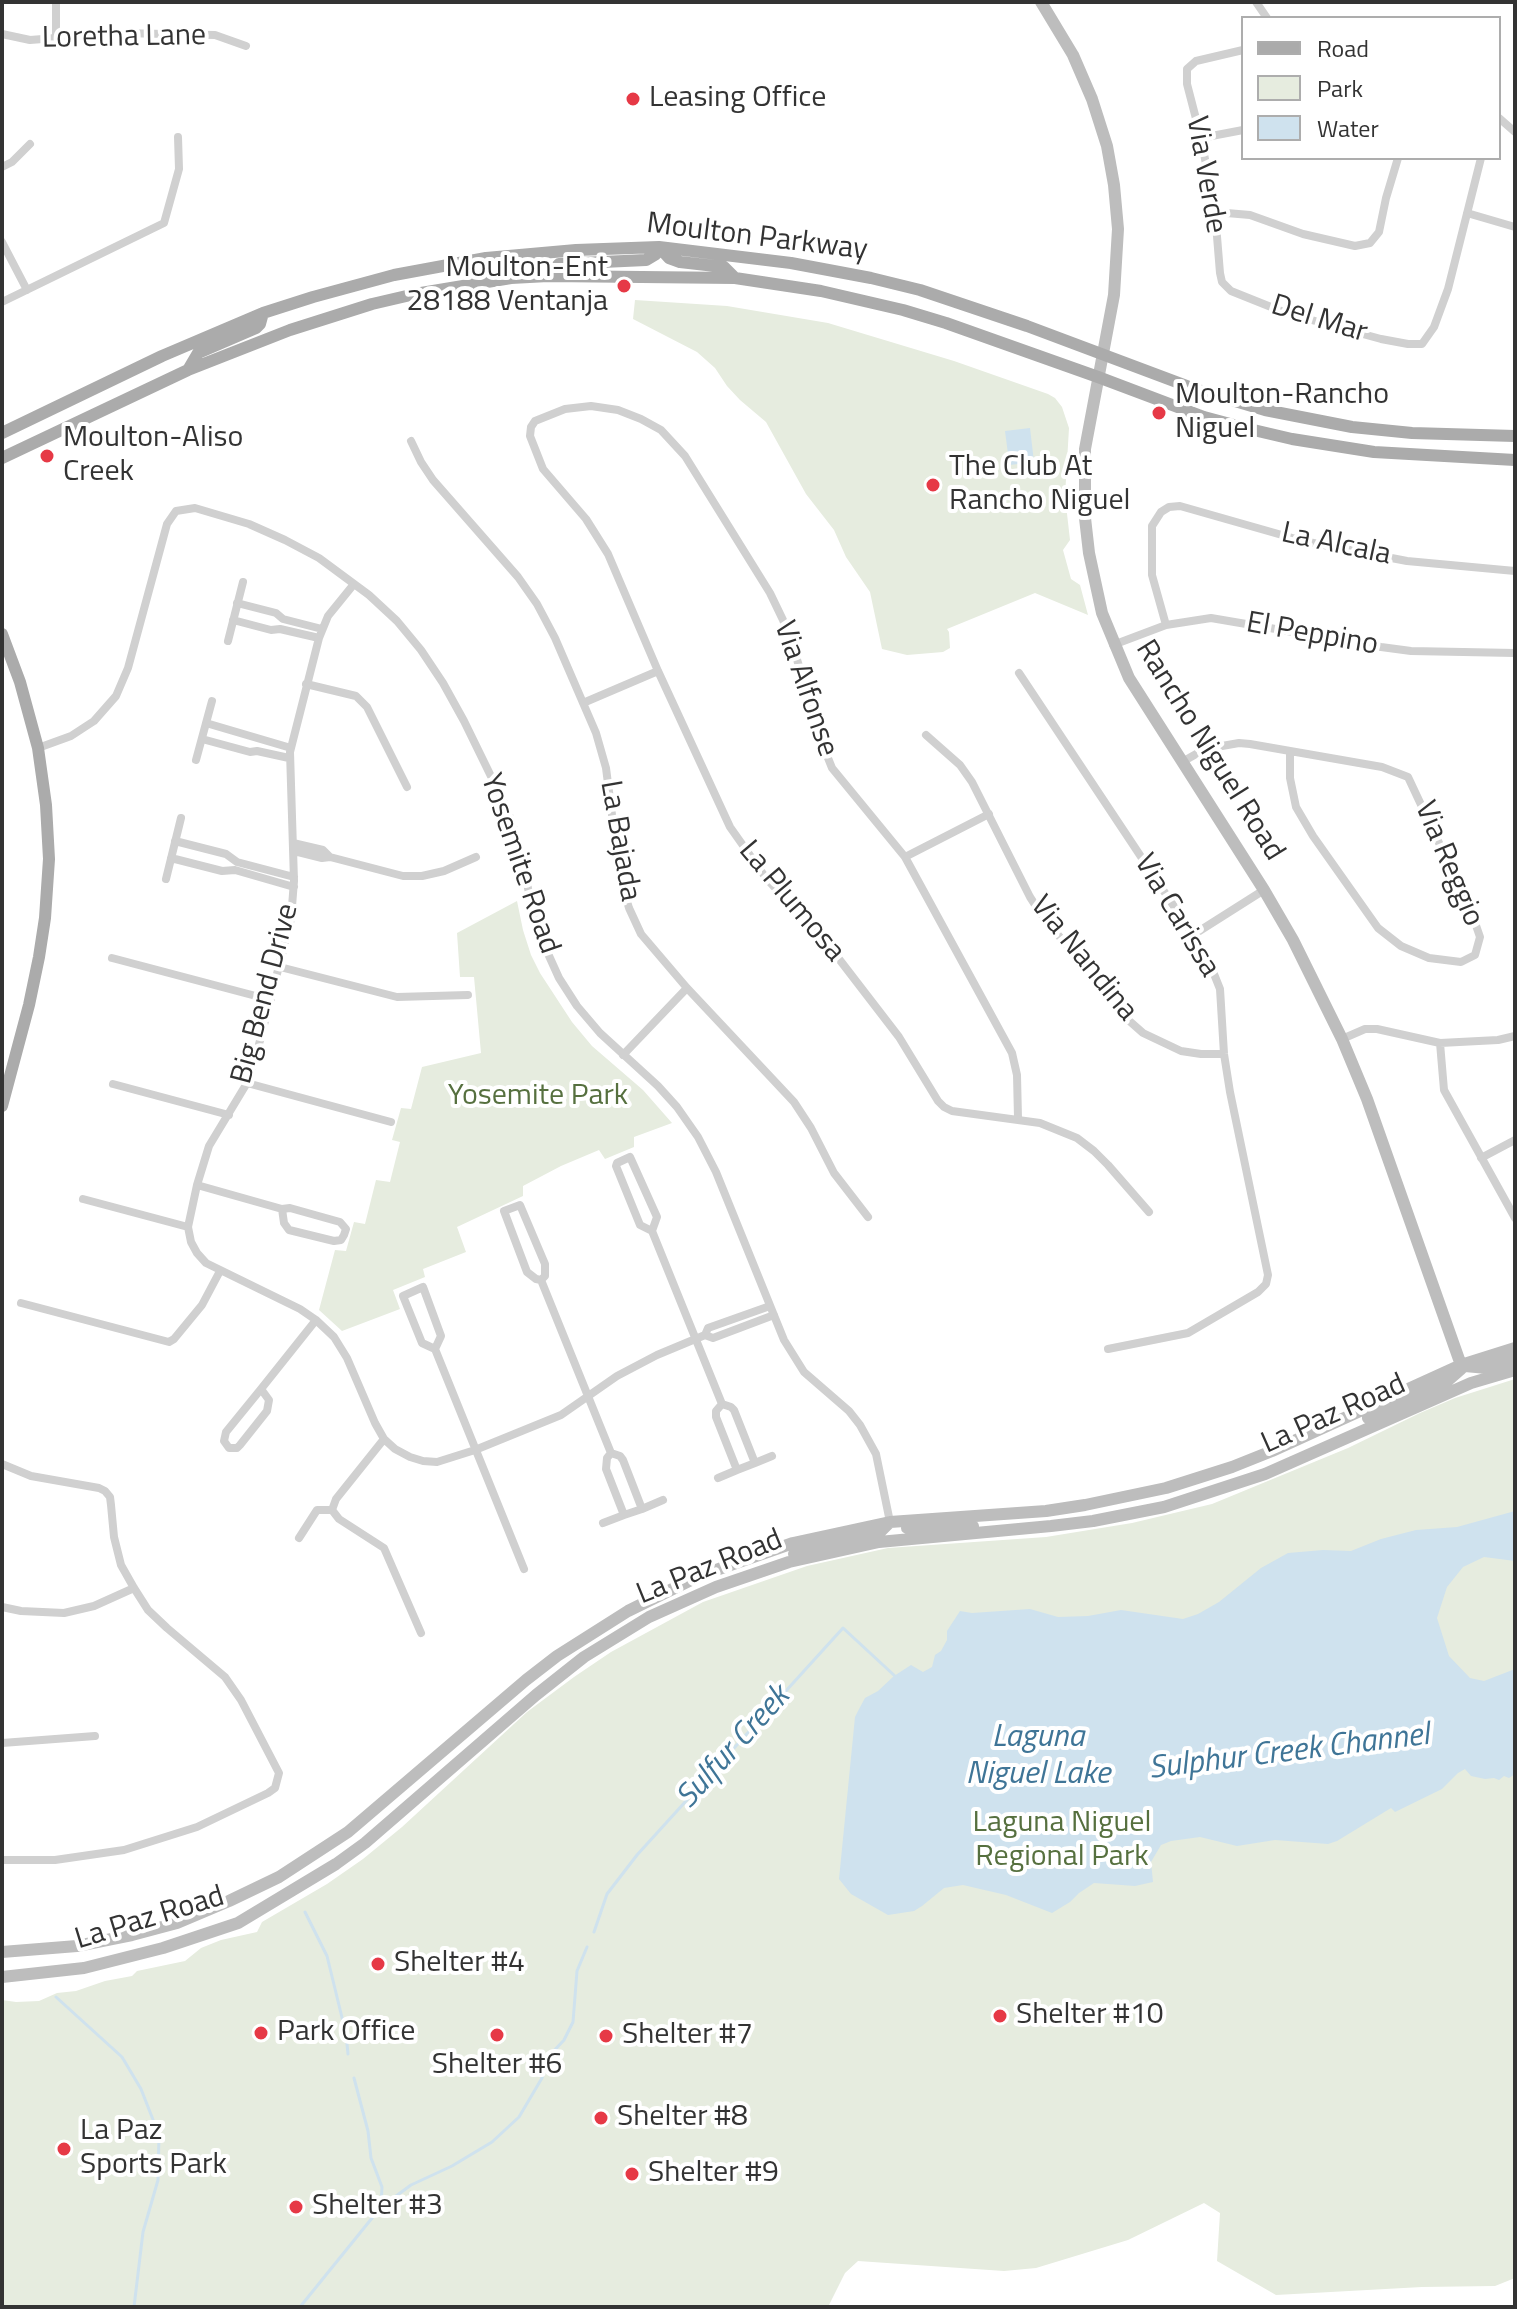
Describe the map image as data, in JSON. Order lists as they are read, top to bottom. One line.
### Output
{"streets":{"main road":["Moulton Parkway","Rancho Niguel Road","La Paz Road"],"street":["Loretha Lane","Via Verde","Del Mar","La Alcala","El Peppino","Via Alfonse","La Bajada","Yosemite Road","Via Reggio","La Plumosa","Via Carissa","Via Nandina","Big Bend Drive"]},"crossings":[["Via Verde","Del Mar"],["Moulton Parkway","Rancho Niguel Road"],["La Alcala","El Peppino"],["El Peppino","Rancho Niguel Road"],["Via Alfonse","La Plumosa"],["Rancho Niguel Road","Via Reggio"],["Rancho Niguel Road","La Paz Road"],["Yosemite Road","Big Bend Drive"],["Yosemite Road","La Paz Road"],["Via Carissa","Via Nandina"]],"water":["Laguna Niguel Lake","Sulfur Creek","Sulphur Creek Channel"],"parks":["Yosemite Park","Laguna Niguel Regional Park"],"places":["Leasing Office","Moulton-Ent 28188 Ventanja","Moulton-Rancho Niguel","Moulton-Aliso Creek","The Club At Rancho Niguel","Shelter #4","Shelter #10","Park Office","Shelter #6","Shelter #7","Shelter #8","La Paz Sports Park","Shelter #9","Shelter #3"],"legend":["Road","Park","Water"]}
